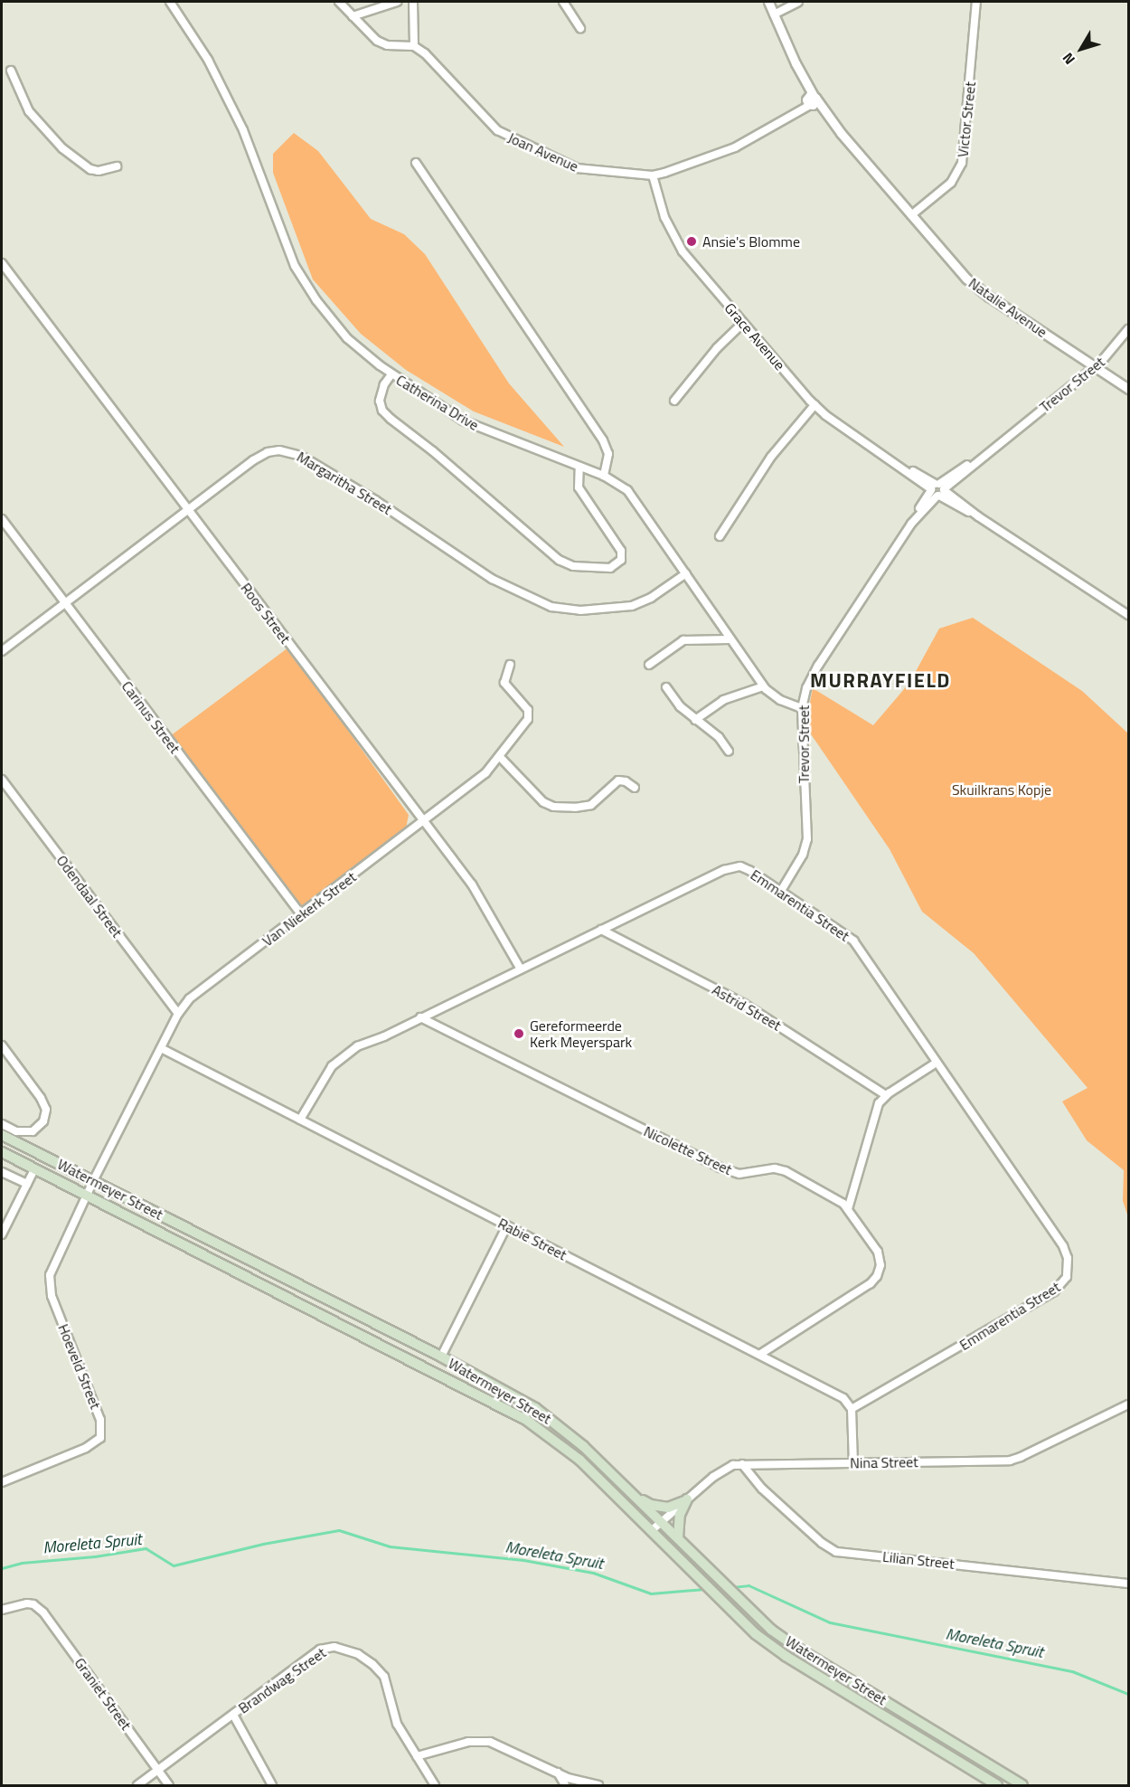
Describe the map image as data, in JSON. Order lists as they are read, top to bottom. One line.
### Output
{"streets":{"main road":["Watermeyer Street"],"street":["Victor Street","Joan Avenue","Natalie Avenue","Grace Avenue","Trevor Street","Catherina Drive","Margaritha Street","Roos Street","Carinus Street","Odendaal Street","Emmarentia Street","Van Niekerk Street","Astrid Street","Nicolette Street","Rabie Street","Hoeveld Street","Nina Street","Lilian Street","Brandwag Street","Graniet Street"]},"crossings":[["Victor Street","Natalie Avenue"],["Joan Avenue","Natalie Avenue"],["Joan Avenue","Grace Avenue"],["Natalie Avenue","Trevor Street"],["Grace Avenue","Trevor Street"],["Trevor Street","Catherina Drive"],["Trevor Street","Emmarentia Street"],["Catherina Drive","Margaritha Street"],["Margaritha Street","Roos Street"],["Margaritha Street","Carinus Street"],["Roos Street","Emmarentia Street"],["Roos Street","Van Niekerk Street"],["Carinus Street","Van Niekerk Street"],["Odendaal Street","Van Niekerk Street"],["Emmarentia Street","Astrid Street"],["Emmarentia Street","Nicolette Street"],["Emmarentia Street","Rabie Street"],["Van Niekerk Street","Watermeyer Street"],["Van Niekerk Street","Rabie Street"],["Van Niekerk Street","Hoeveld Street"],["Nicolette Street","Rabie Street"],["Watermeyer Street","Hoeveld Street"],["Watermeyer Street","Nina Street"],["Nina Street","Lilian Street"],["Brandwag Street","Graniet Street"]],"districts":["MURRAYFIELD"],"water":["Moreleta Spruit"],"parks":["Skuilkrans Kopje"],"places":["Ansie's Blomme","Gereformeerde Kerk Meyerspark"],"north":"bottom left"}
